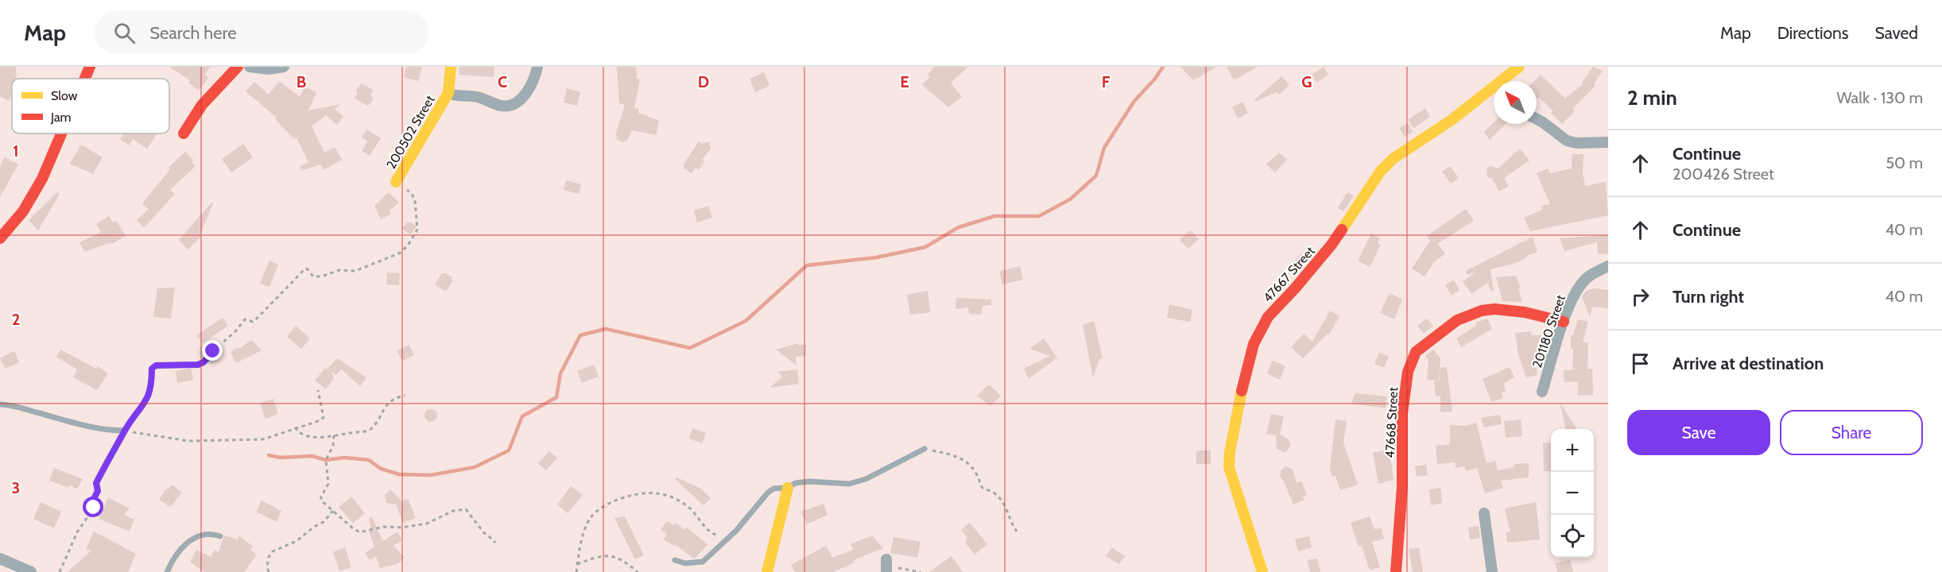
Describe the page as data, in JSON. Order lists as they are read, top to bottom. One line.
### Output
{"streets":{"street":["200502 Street","47667 Street","201180 Street","47668 Street"]},"crossings":[["201180 Street","47668 Street"]],"legend":["Slow","Jam"],"north":"top left","page":{"header":"Map","search":"Search here","nav":["Map","Directions","Saved"],"heading":["2 min","Walk · 130 m"],"list":[["Continue","200426 Street","50 m"],["Continue","40 m"],["Turn right","40 m"],"Arrive at destination"],"buttons":["Save","Share"],"map_buttons":["+","−"]},"grid":{"columns":["B","C","D","E","F","G"],"rows":["1","2","3"]}}
